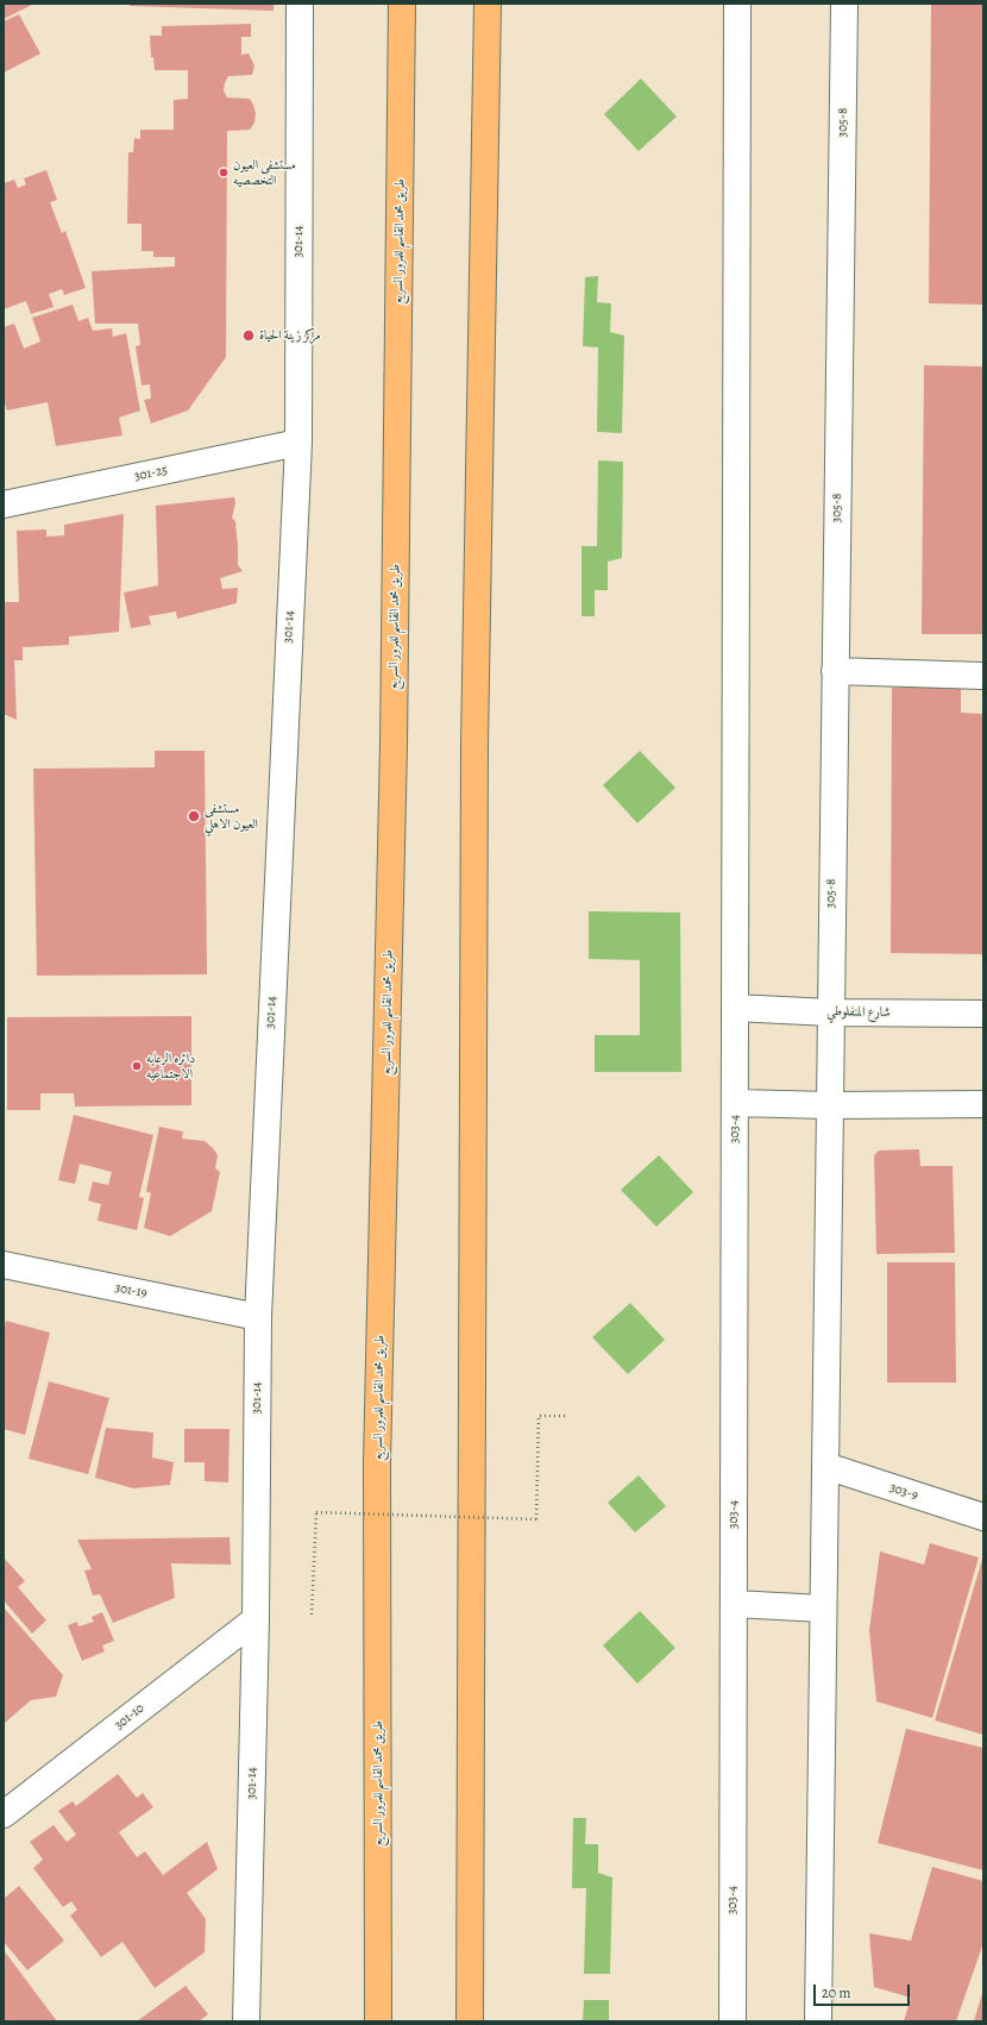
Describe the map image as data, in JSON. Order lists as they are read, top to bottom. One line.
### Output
{"streets":{"highway":["طريق محمد القاسم للمرور السريع"],"street":["305-8","301-14","301-25","شارع المنفلوطي","303-4","301-19","303-9","301-10"]},"crossings":[["305-8","شارع المنفلوطي"],["301-14","301-25"],["301-14","301-19"],["301-14","301-10"],["شارع المنفلوطي","303-4"]],"places":["مستشفى العيون التخصصيه","مركز زينة الحياة","مستشفى العيون الاهلي","دائره الرعايه الاجتماعيه"],"scale_bar":"20 m"}
